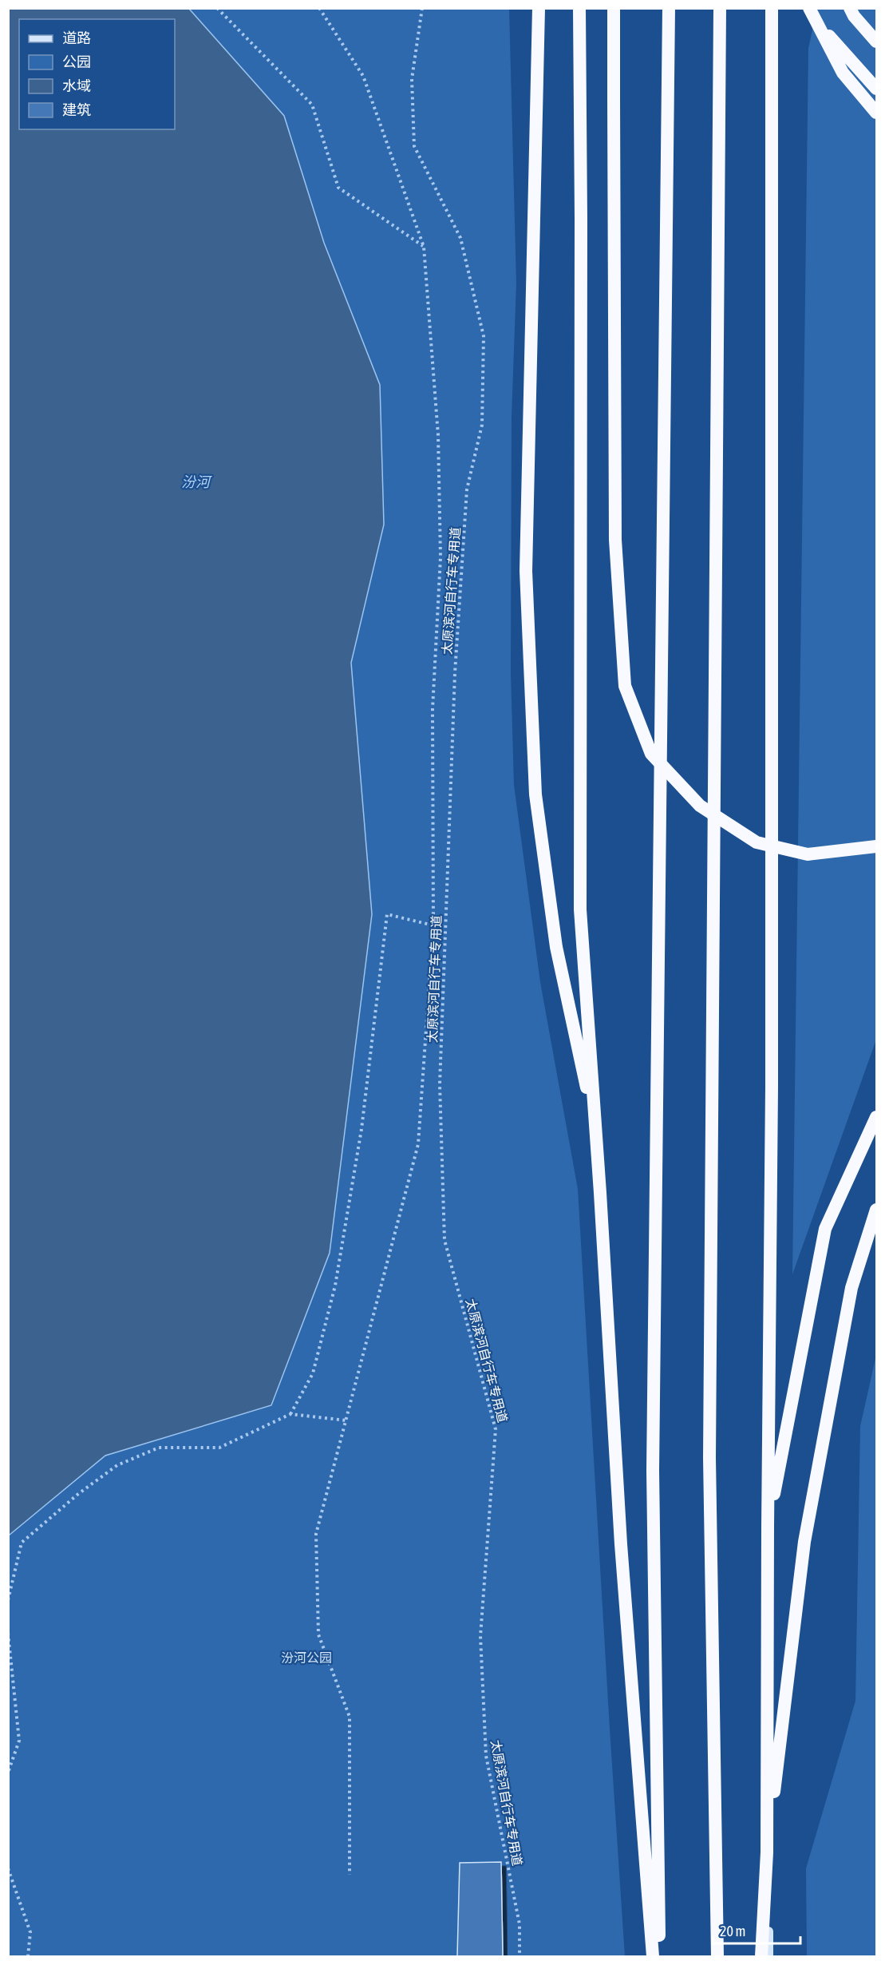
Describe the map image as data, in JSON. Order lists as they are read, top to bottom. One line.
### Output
{"streets":{"path":["太原滨河自行车专用道"]},"water":["汾河"],"parks":["汾河公园"],"legend":["道路","公园","水域","建筑"],"scale_bar":"20 m"}
